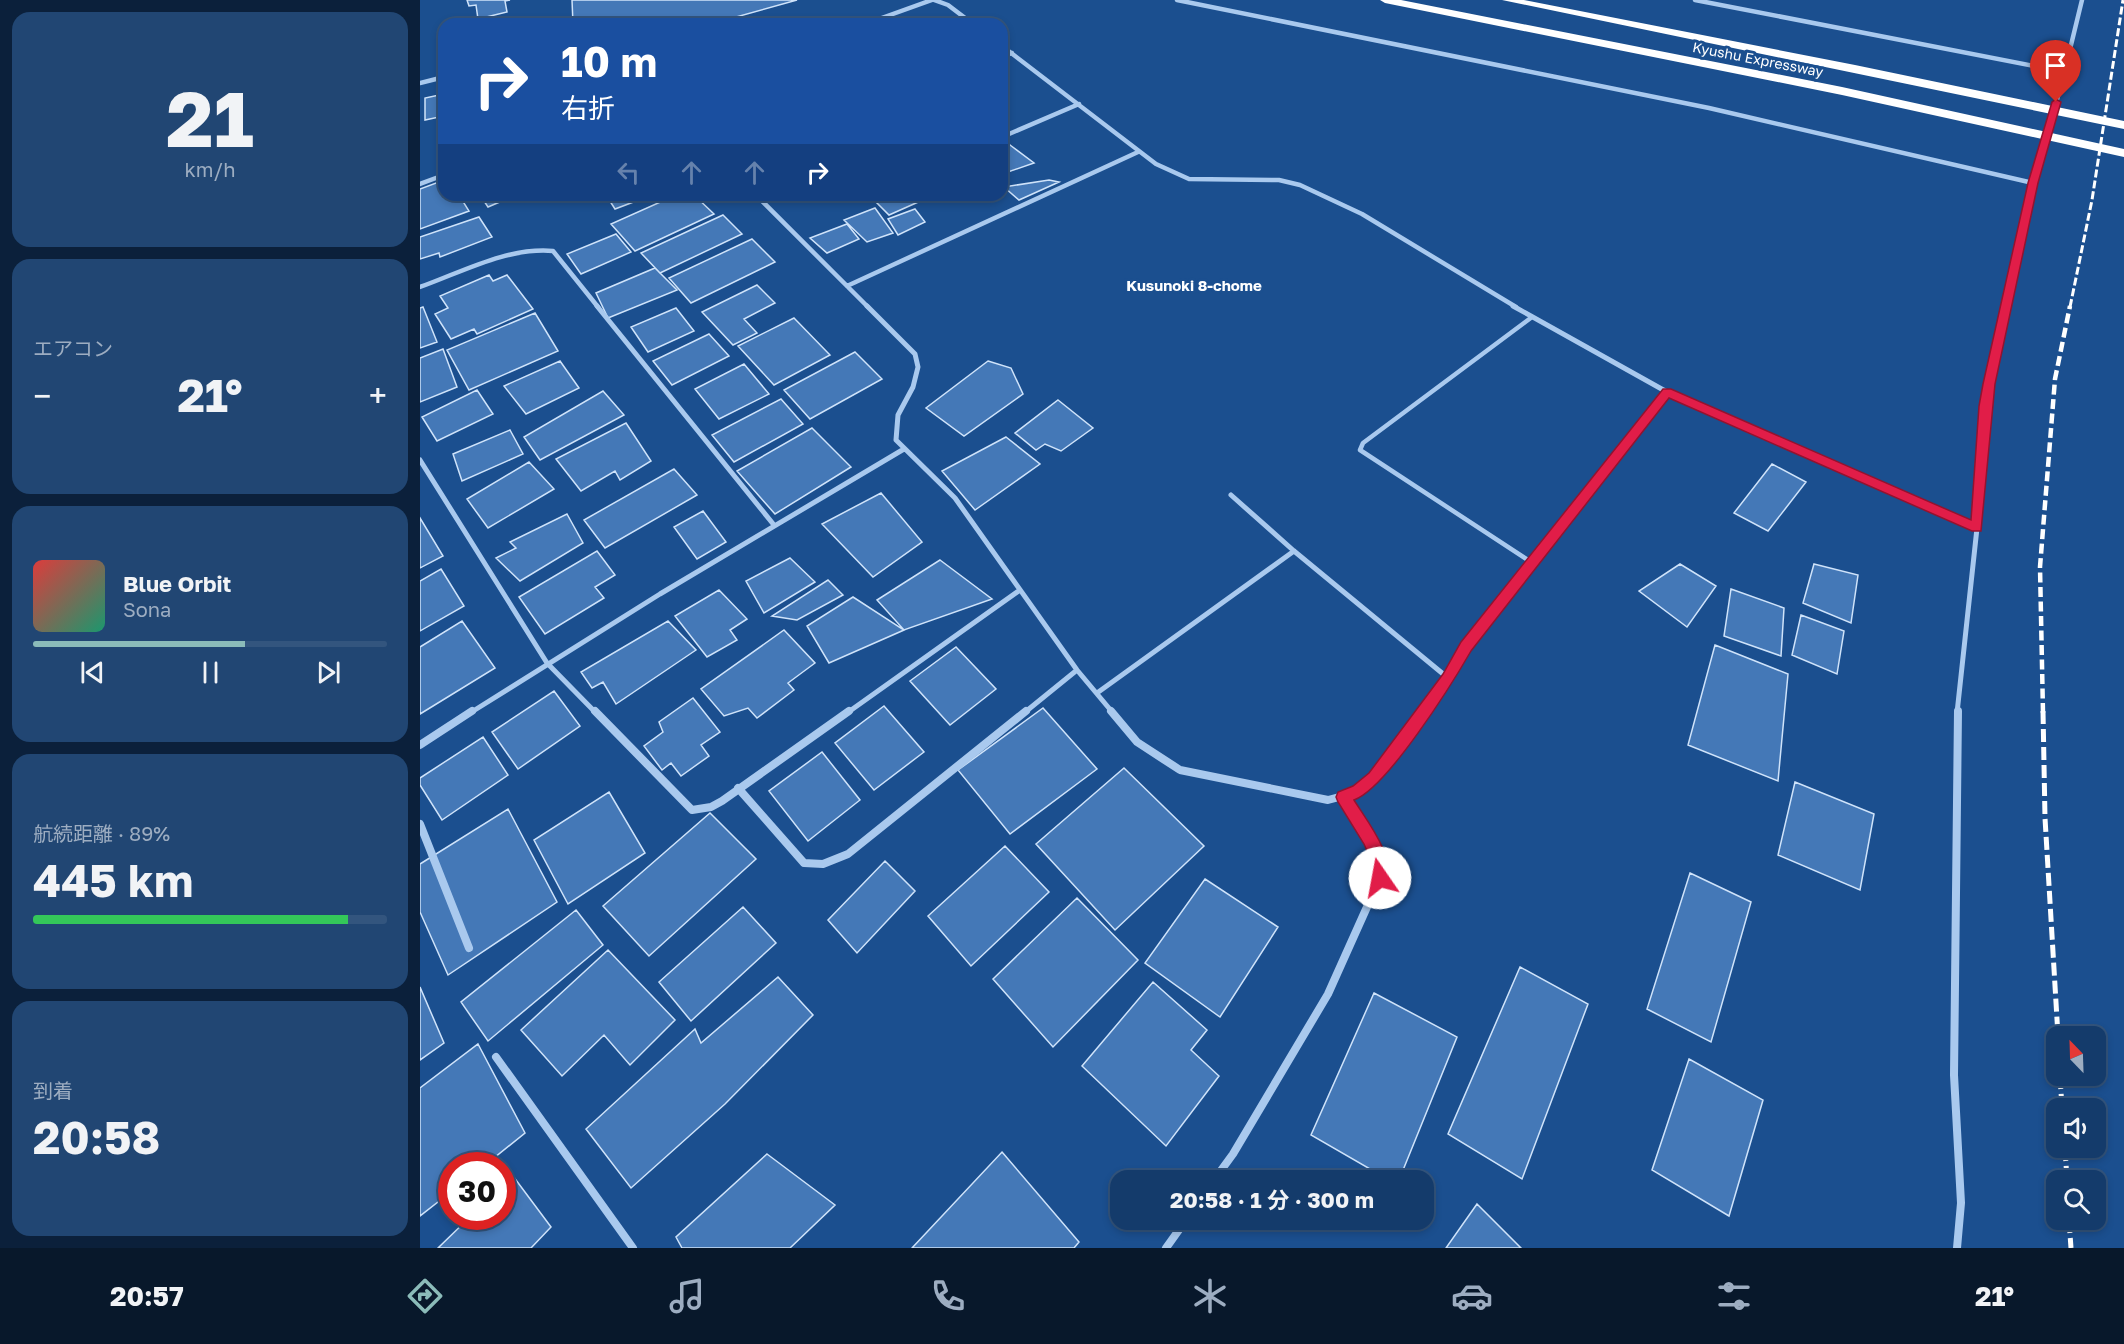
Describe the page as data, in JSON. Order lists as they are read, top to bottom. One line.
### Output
{"streets":{"highway":["Kyushu Expressway"]},"districts":["Kusunoki 8-chome"],"north":"top left","page":{"tile":[["21","km/h"],"エアコン",["航続距離 · 89%","445 km"],["到着","20:58"]],"turn":["10 m","右折"],"heat":["−","21°","+"],"song":["Blue Orbit","Sona"],"limit":"30","trip":"20:58 · 1 分 · 300 m","tabs":["20:57","21°"]}}
